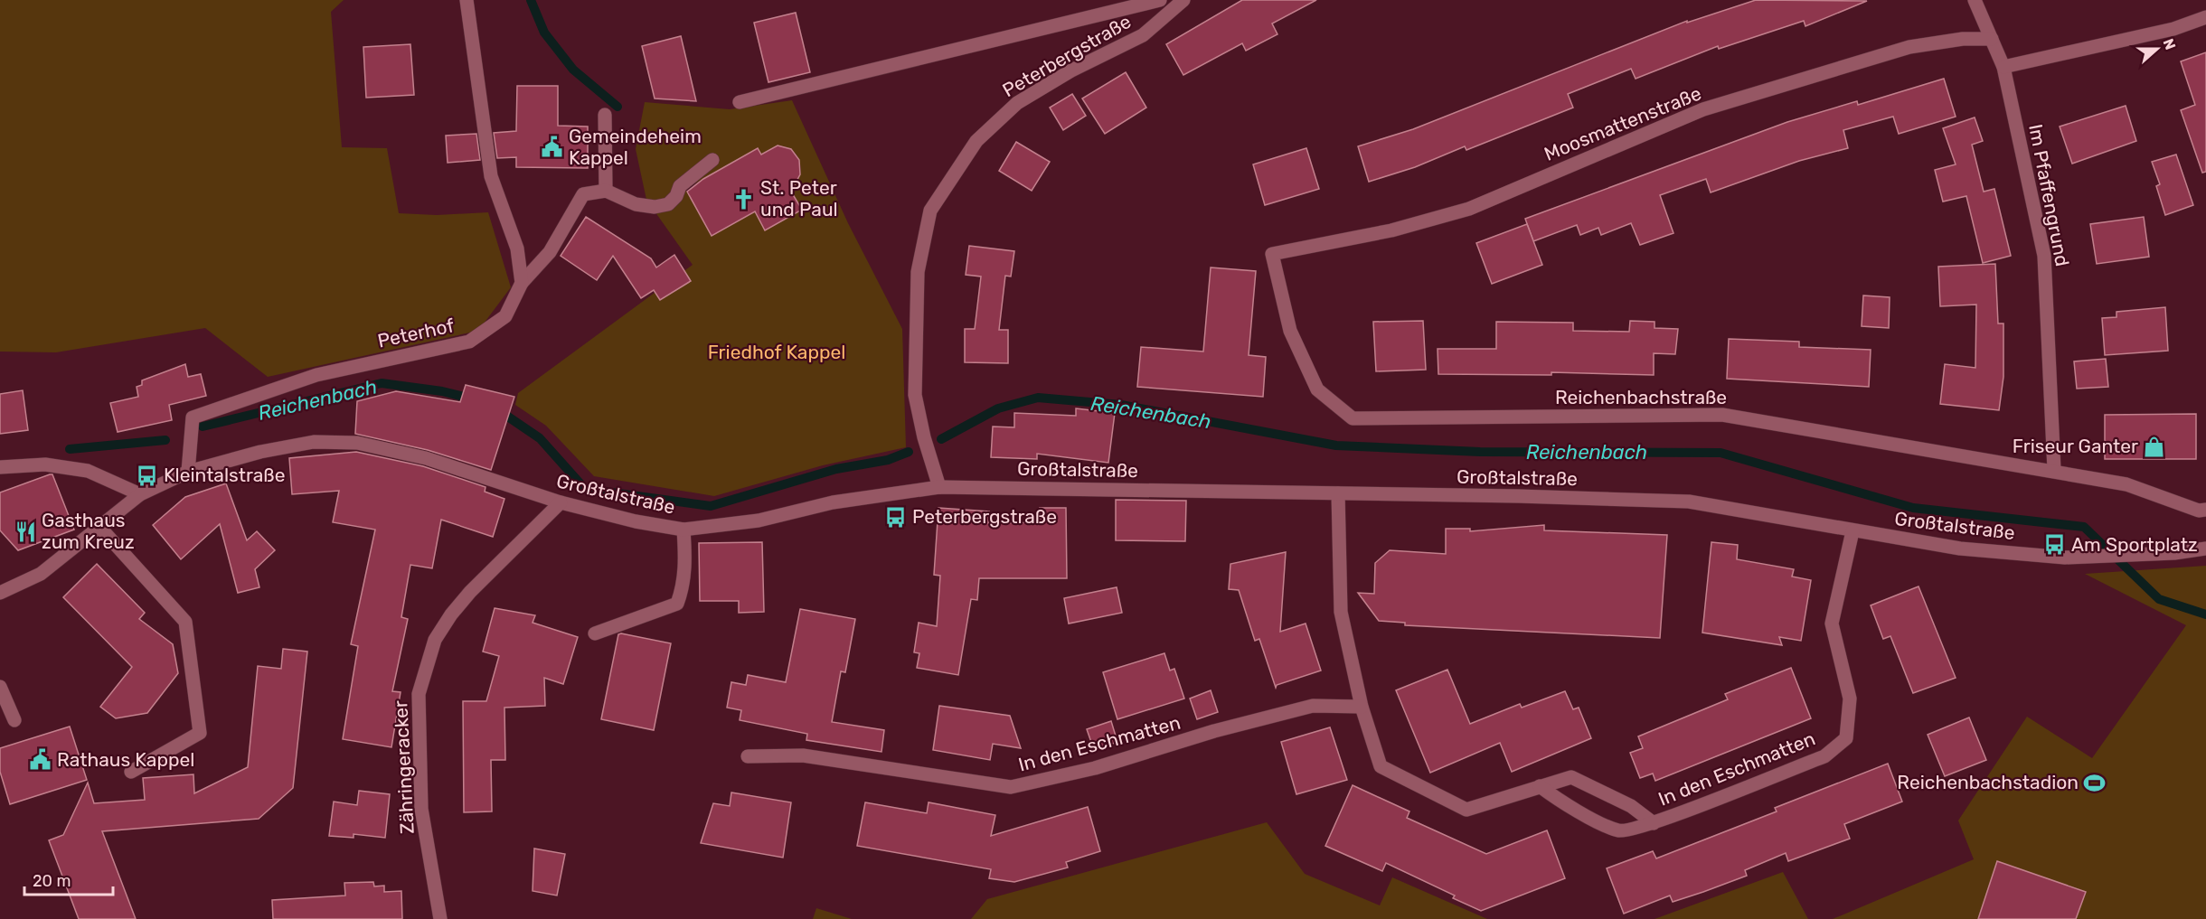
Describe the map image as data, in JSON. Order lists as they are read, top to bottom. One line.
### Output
{"streets":{"street":["Peterbergstraße","Moosmattenstraße","Im Pfaffengrund","Peterhof","Reichenbachstraße","Großtalstraße","In den Eschmatten","Zähringeracker"]},"crossings":[["Peterbergstraße","Großtalstraße"],["Moosmattenstraße","Im Pfaffengrund"],["Moosmattenstraße","Reichenbachstraße"],["Im Pfaffengrund","Reichenbachstraße"],["Peterhof","Großtalstraße"],["Großtalstraße","In den Eschmatten"],["Großtalstraße","Zähringeracker"]],"water":["Reichenbach"],"parks":["Friedhof Kappel"],"places":{"public building":["Gemeindeheim Kappel","Rathaus Kappel"],"church":["St. Peter und Paul"],"shop":["Friseur Ganter"],"bus stop":["Kleintalstraße","Peterbergstraße","Am Sportplatz"],"restaurant":["Gasthaus zum Kreuz"],"sports":["Reichenbachstadion"]},"scale_bar":"20 m","north":"right"}
